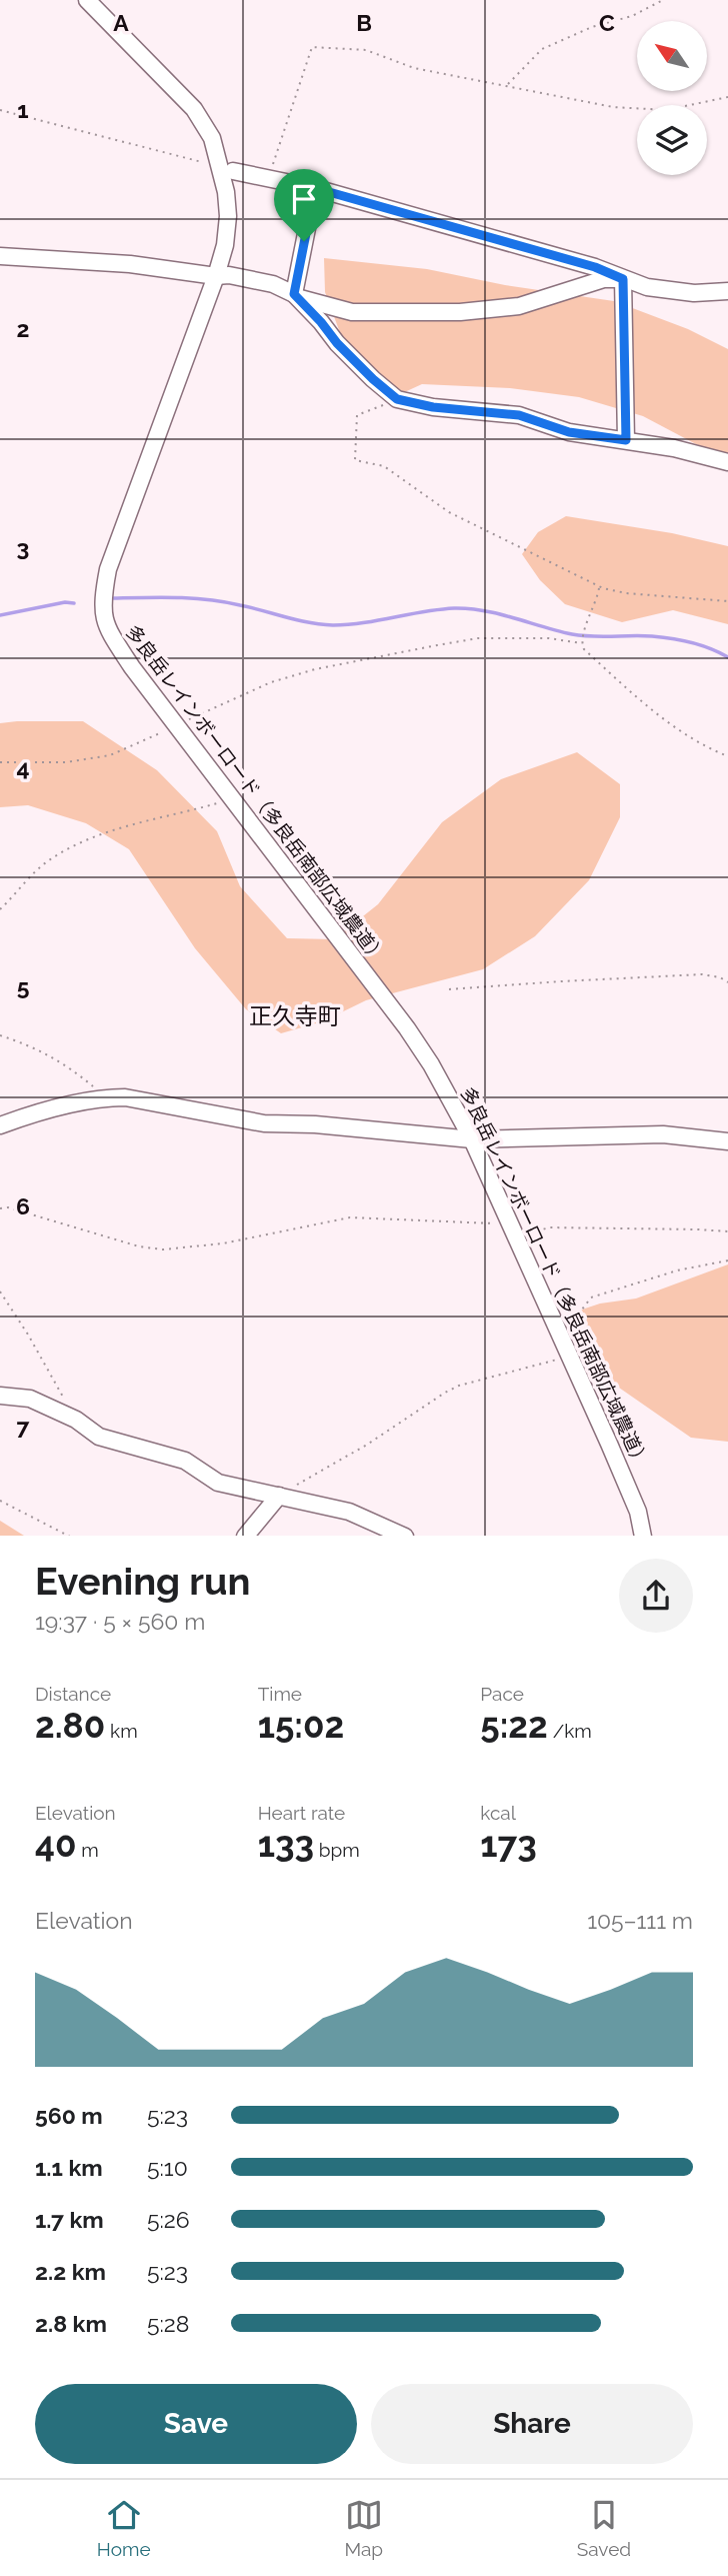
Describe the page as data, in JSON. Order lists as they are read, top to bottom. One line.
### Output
{"streets":{"street":["多良岳レインボーロード（多良岳南部広域農道）"]},"districts":["正久寺町"],"north":"top left","page":{"heading":["Evening run","19:37 · 5 × 560 m"],"stats":[["Distance","2.80 km"],["Time","15:02"],["Pace","5:22 /km"],["Elevation","40 m"],["Heart rate","133 bpm"],["kcal","173"]],"chart":["Elevation","105–111 m"],"list":[{"name":"560 m","note":"5:23"},{"name":"1.1 km","note":"5:10"},{"name":"1.7 km","note":"5:26"},{"name":"2.2 km","note":"5:23"},{"name":"2.8 km","note":"5:28"}],"buttons":["Save","Share"],"tabs":["Home","Map","Saved"]},"grid":{"columns":["A","B","C"],"rows":["1","2","3","4","5","6","7"]}}
